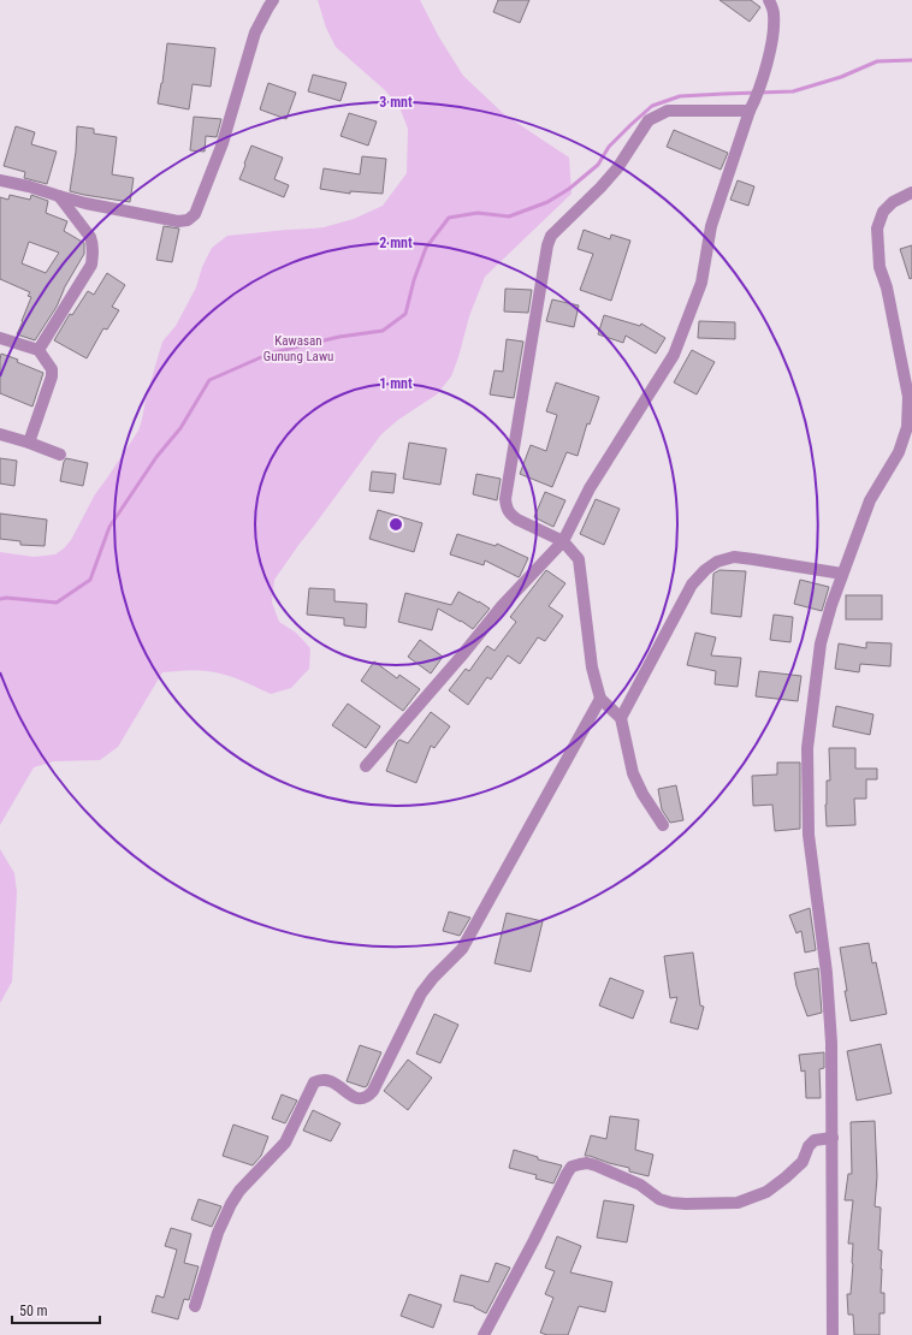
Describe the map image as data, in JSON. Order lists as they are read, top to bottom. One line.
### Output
{"parks":["Kawasan Gunung Lawu"],"scale_bar":"50 m","rings":["3 mnt","2 mnt","1 mnt"]}
